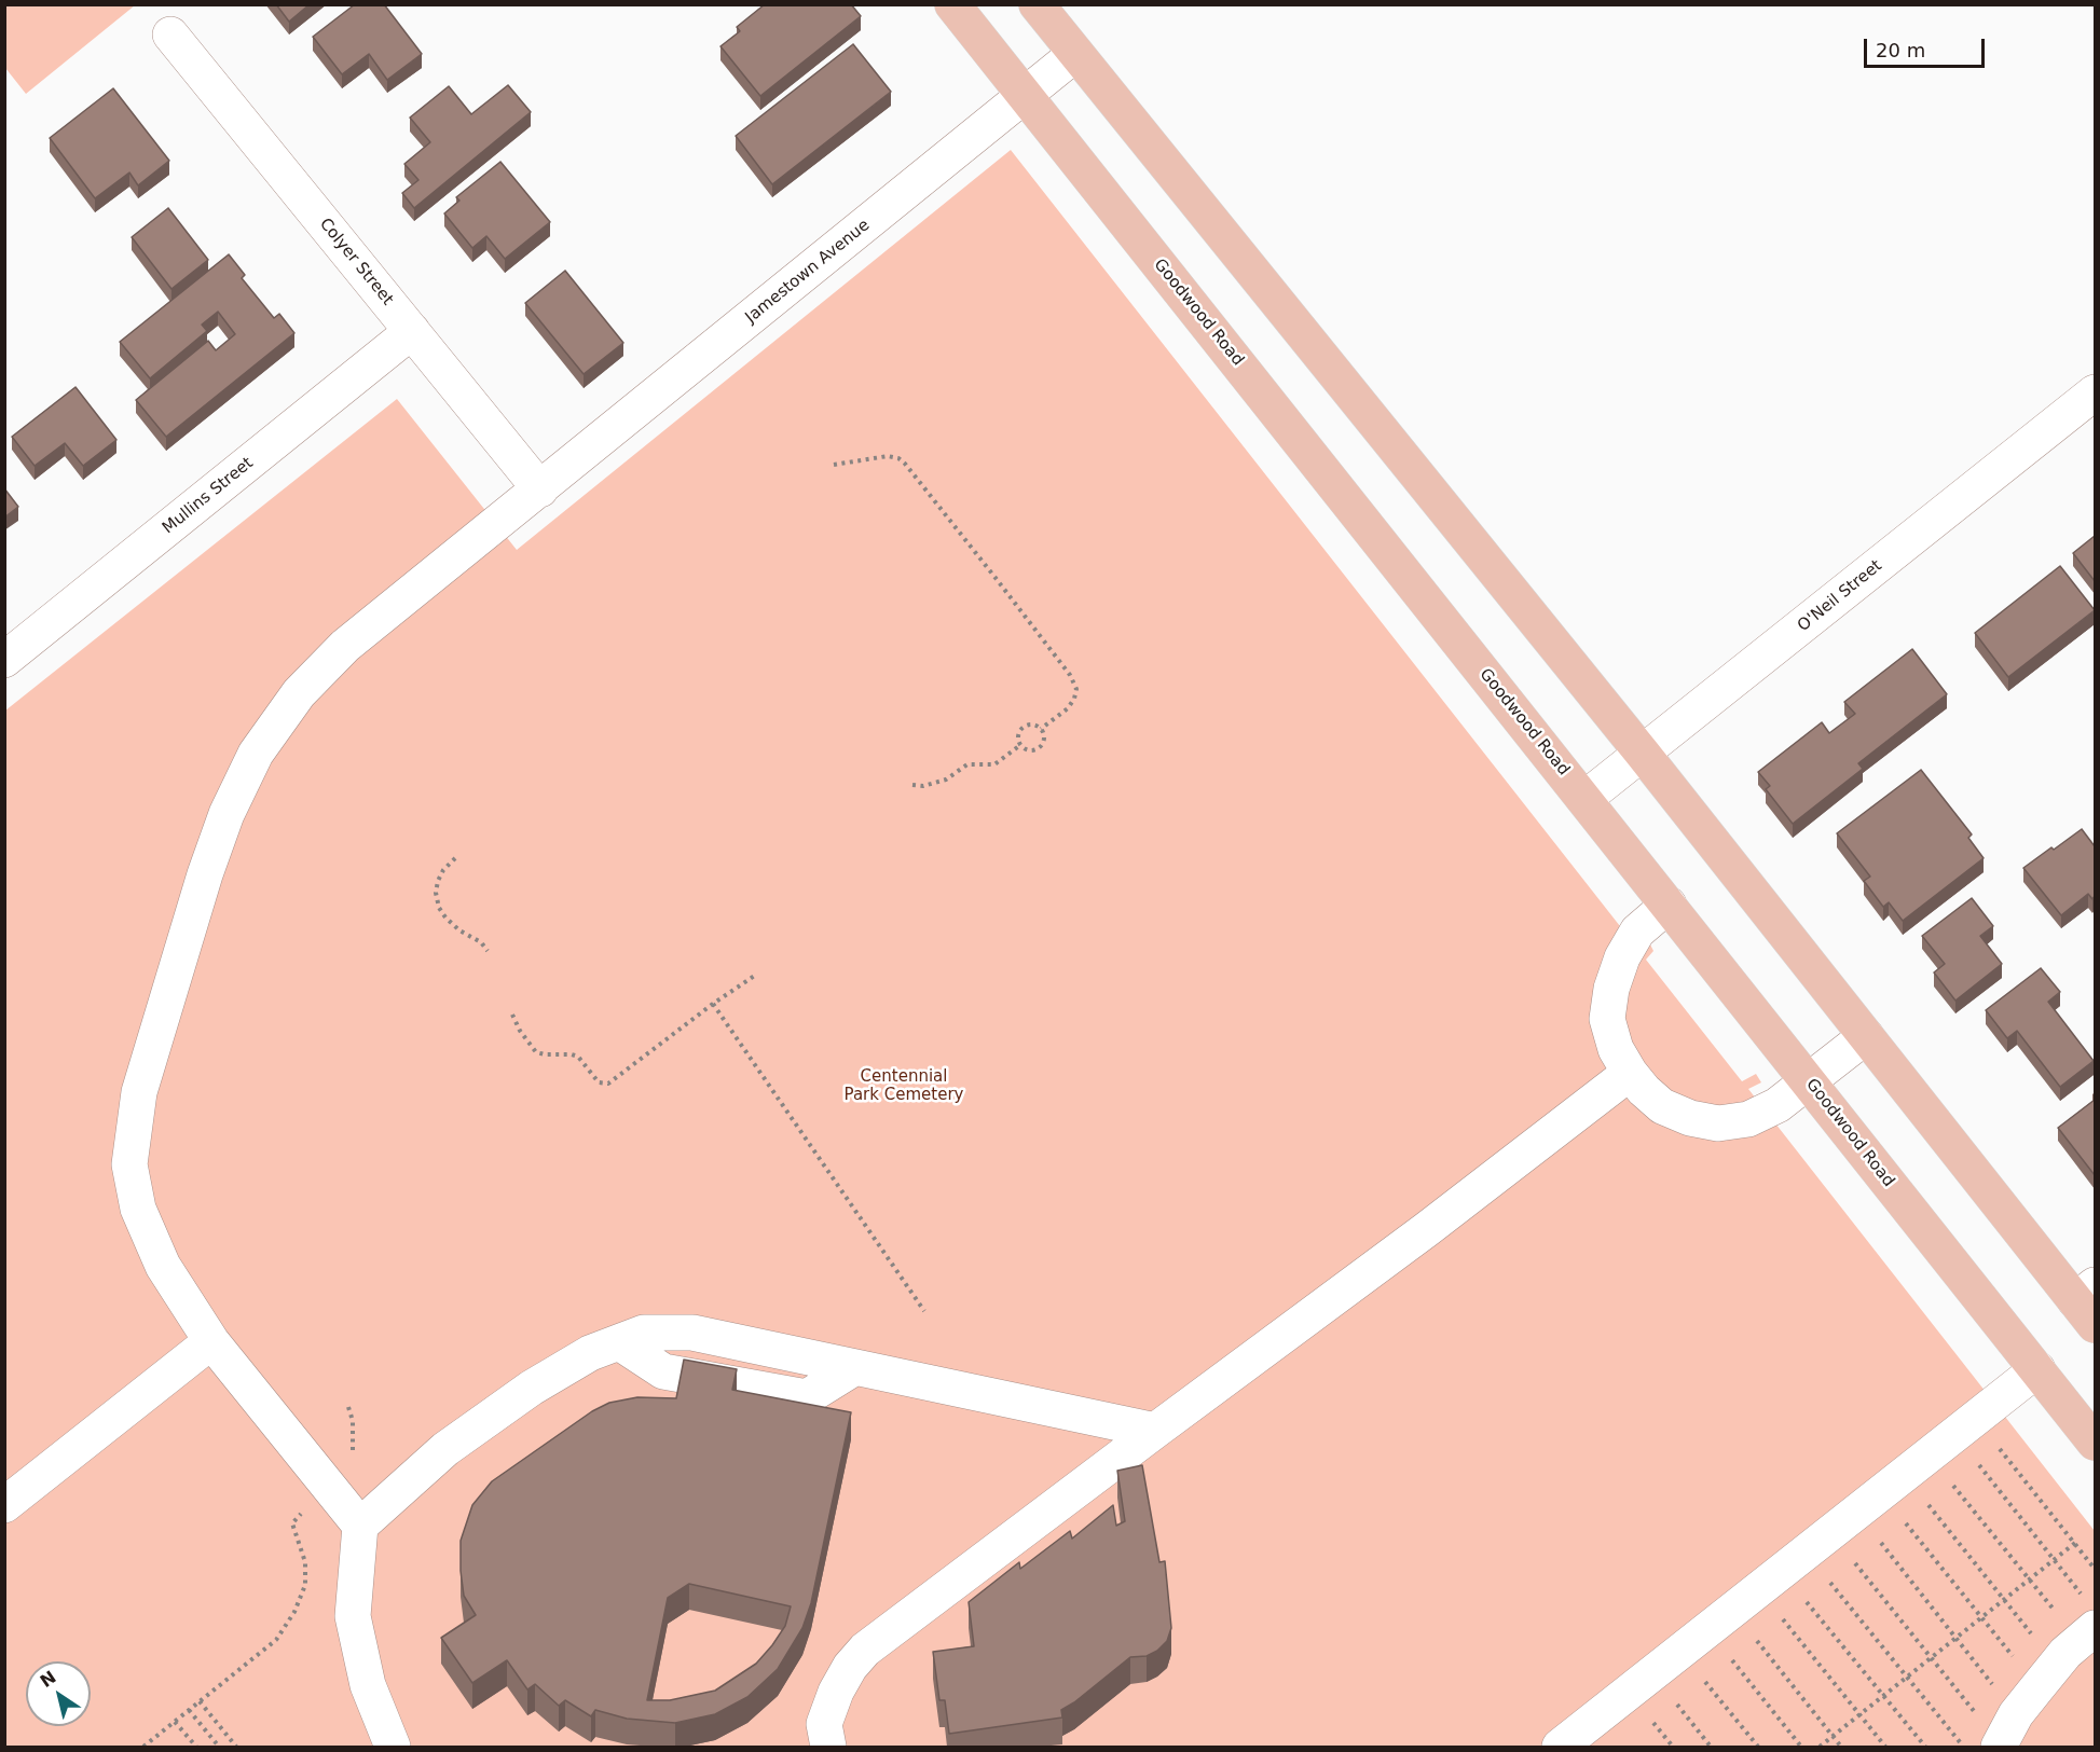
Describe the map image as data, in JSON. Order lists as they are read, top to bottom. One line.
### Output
{"streets":{"main road":["Goodwood Road"],"street":["Colyer Street","Jamestown Avenue","Mullins Street","O'Neil Street"]},"crossings":[["Colyer Street","Jamestown Avenue"],["Colyer Street","Mullins Street"],["Jamestown Avenue","Goodwood Road"],["Goodwood Road","O'Neil Street"]],"parks":["Centennial Park Cemetery"],"scale_bar":"20 m","north":"top left"}
